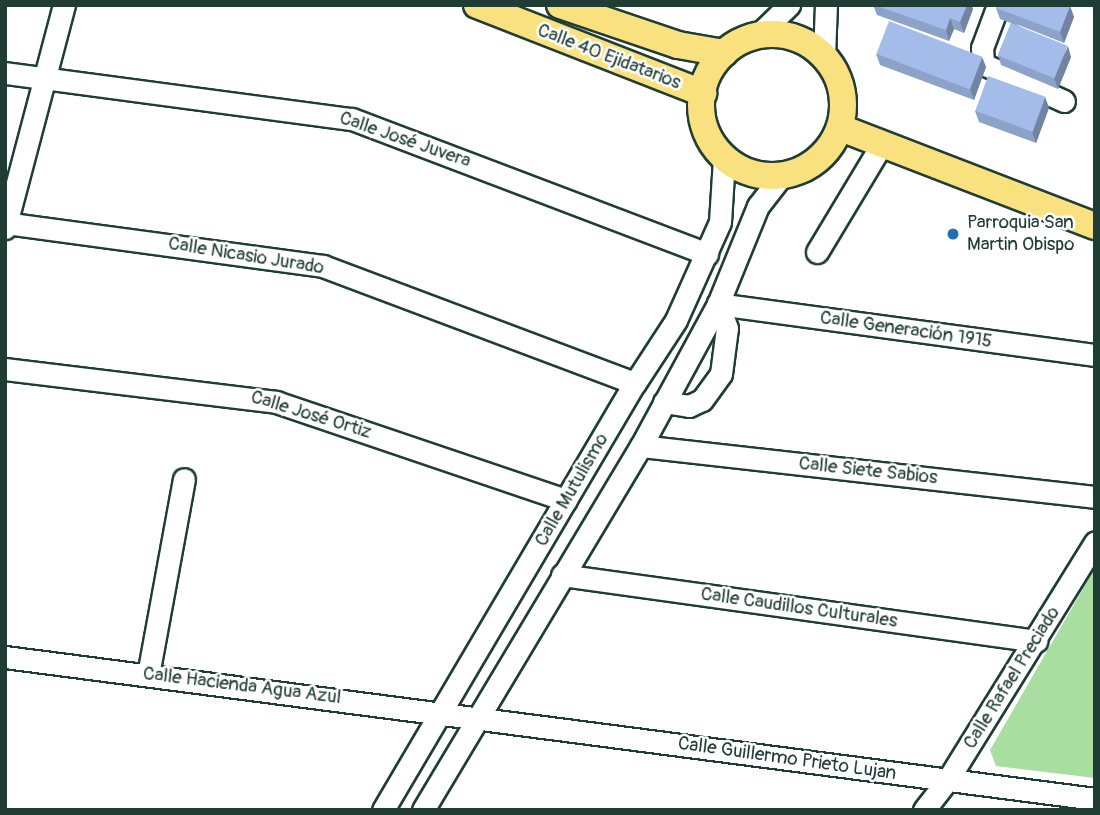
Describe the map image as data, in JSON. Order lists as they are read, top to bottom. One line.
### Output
{"streets":{"main road":["Calle 40 Ejidatarios"],"street":["Calle José Juvera","Calle Nicasio Jurado","Calle Generación 1915","Calle José Ortiz","Calle Siete Sabios","Calle Mutulismo","Calle Caudillos Culturales","Calle Rafael Preciado","Calle Hacienda Agua Azul","Calle Guillermo Prieto Lujan"]},"crossings":[["Calle 40 Ejidatarios","Calle Mutulismo"],["Calle José Juvera","Calle Mutulismo"],["Calle Nicasio Jurado","Calle Mutulismo"],["Calle Generación 1915","Calle Mutulismo"],["Calle José Ortiz","Calle Mutulismo"],["Calle Siete Sabios","Calle Mutulismo"],["Calle Mutulismo","Calle Caudillos Culturales"],["Calle Mutulismo","Calle Hacienda Agua Azul"],["Calle Mutulismo","Calle Guillermo Prieto Lujan"],["Calle Caudillos Culturales","Calle Rafael Preciado"],["Calle Rafael Preciado","Calle Guillermo Prieto Lujan"],["Calle Hacienda Agua Azul","Calle Guillermo Prieto Lujan"]],"places":["Parroquia San Martin Obispo"]}
